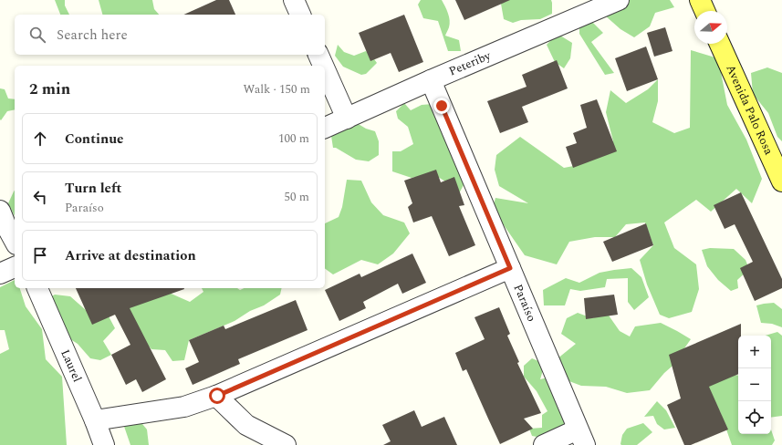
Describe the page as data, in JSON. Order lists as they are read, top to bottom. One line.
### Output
{"streets":{"main road":["Avenida Palo Rosa"],"street":["Peteriby","Paraíso","Laurel"]},"crossings":[["Peteriby","Paraíso"]],"north":"right","page":{"search":"Search here","heading":["2 min","Walk · 150 m"],"list":[["Continue","100 m"],["Turn left","Paraíso","50 m"],"Arrive at destination"],"map_buttons":["+","−"]}}
